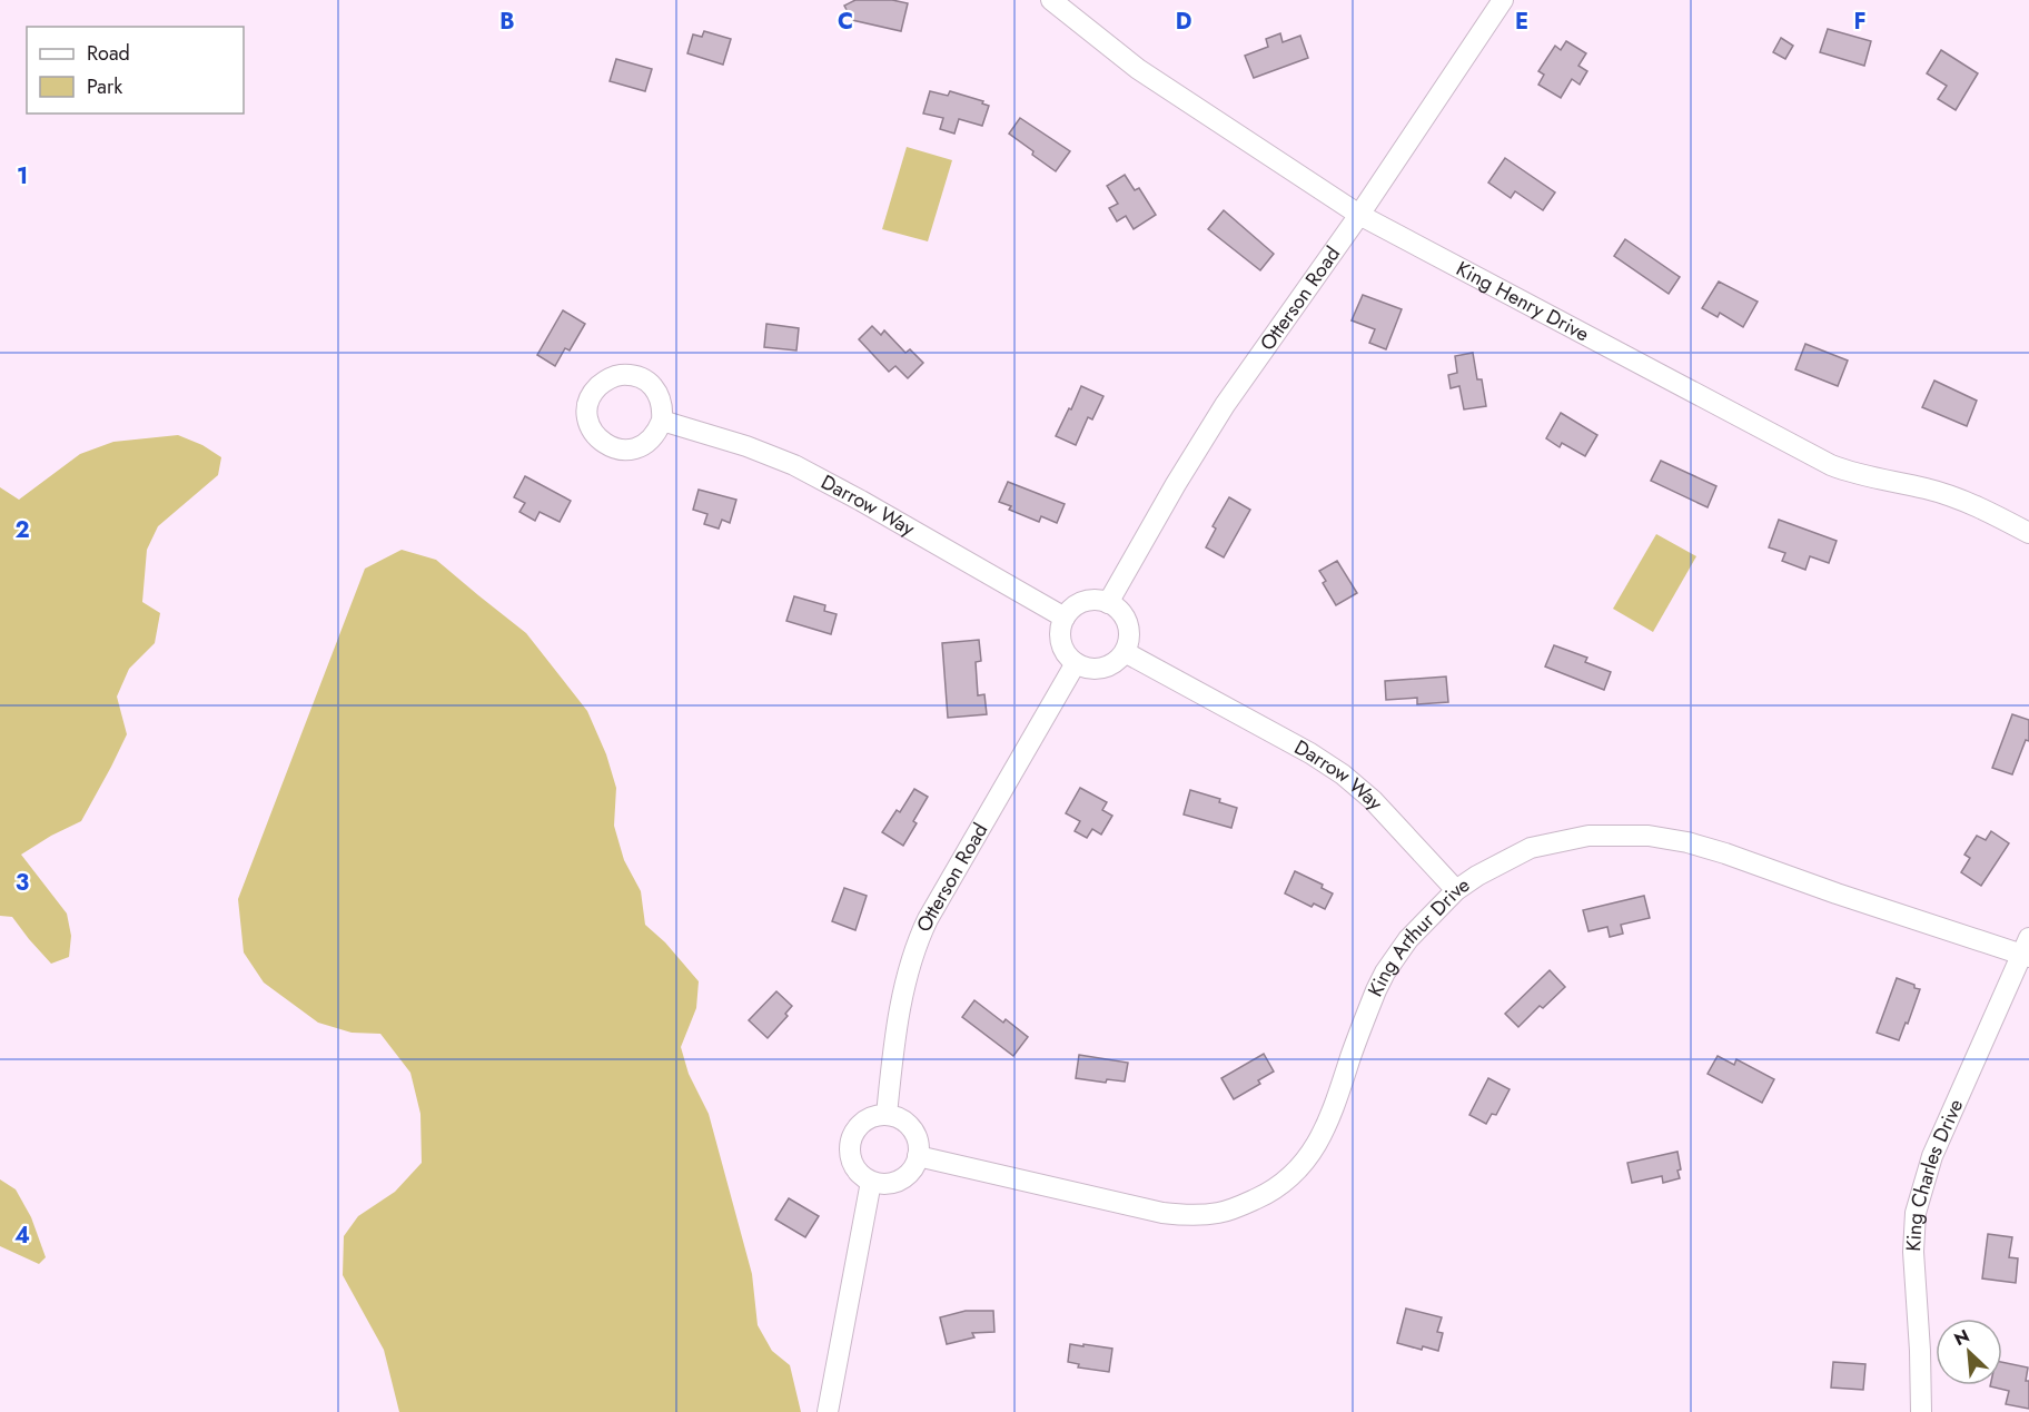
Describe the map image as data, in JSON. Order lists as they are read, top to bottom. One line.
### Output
{"streets":{"street":["Otterson Road","King Henry Drive","Darrow Way","King Arthur Drive","King Charles Drive"]},"crossings":[["Otterson Road","King Henry Drive"],["Otterson Road","Darrow Way"],["Otterson Road","King Arthur Drive"],["Darrow Way","King Arthur Drive"],["King Arthur Drive","King Charles Drive"]],"legend":["Road","Park"],"north":"top left","grid":{"columns":["B","C","D","E","F"],"rows":["1","2","3","4"]}}
